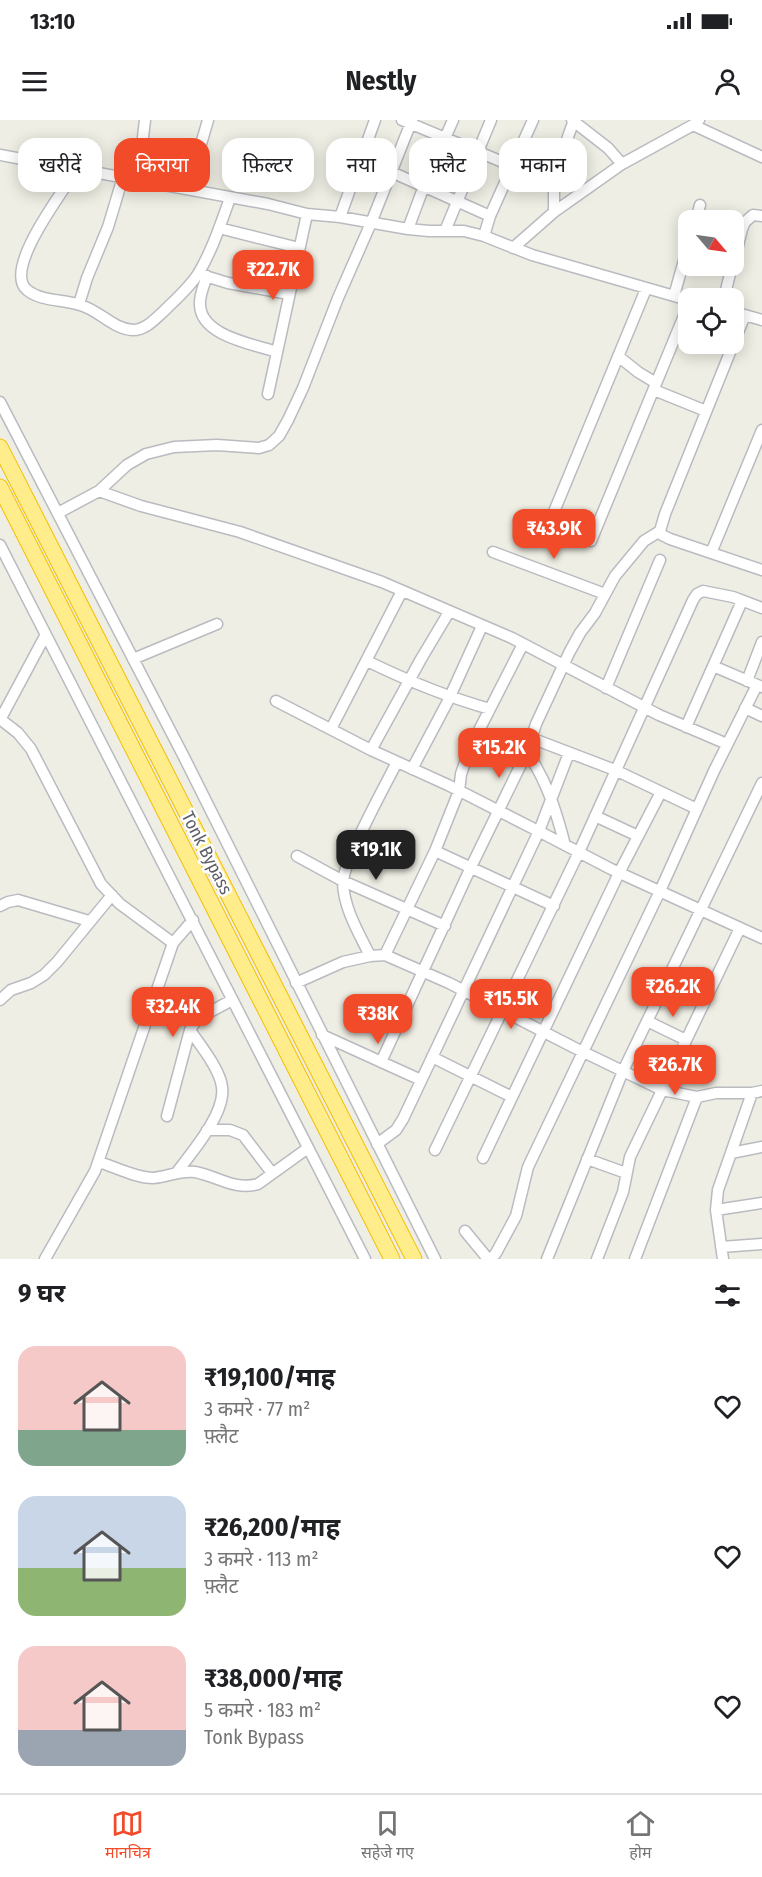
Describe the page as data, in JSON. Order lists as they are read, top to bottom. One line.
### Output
{"streets":{"highway":["Tonk Bypass"]},"north":"bottom right","page":{"status":"13:10","header":"Nestly","chip":["खरीदें","किराया","फ़िल्टर","नया","फ़्लैट","मकान"],"price":["₹22.7K","₹43.9K","₹15.2K","₹19.1K","₹26.2K","₹15.5K","₹32.4K","₹38K","₹26.7K"],"heading":"9 घर","list":[{"name":"₹19,100/माह","note":"3 कमरे · 77 m² · फ़्लैट"},{"name":"₹26,200/माह","note":"3 कमरे · 113 m² · फ़्लैट"},{"name":"₹38,000/माह","note":"5 कमरे · 183 m² · Tonk Bypass"}],"tabs":["मानचित्र","सहेजे गए","होम"]}}
